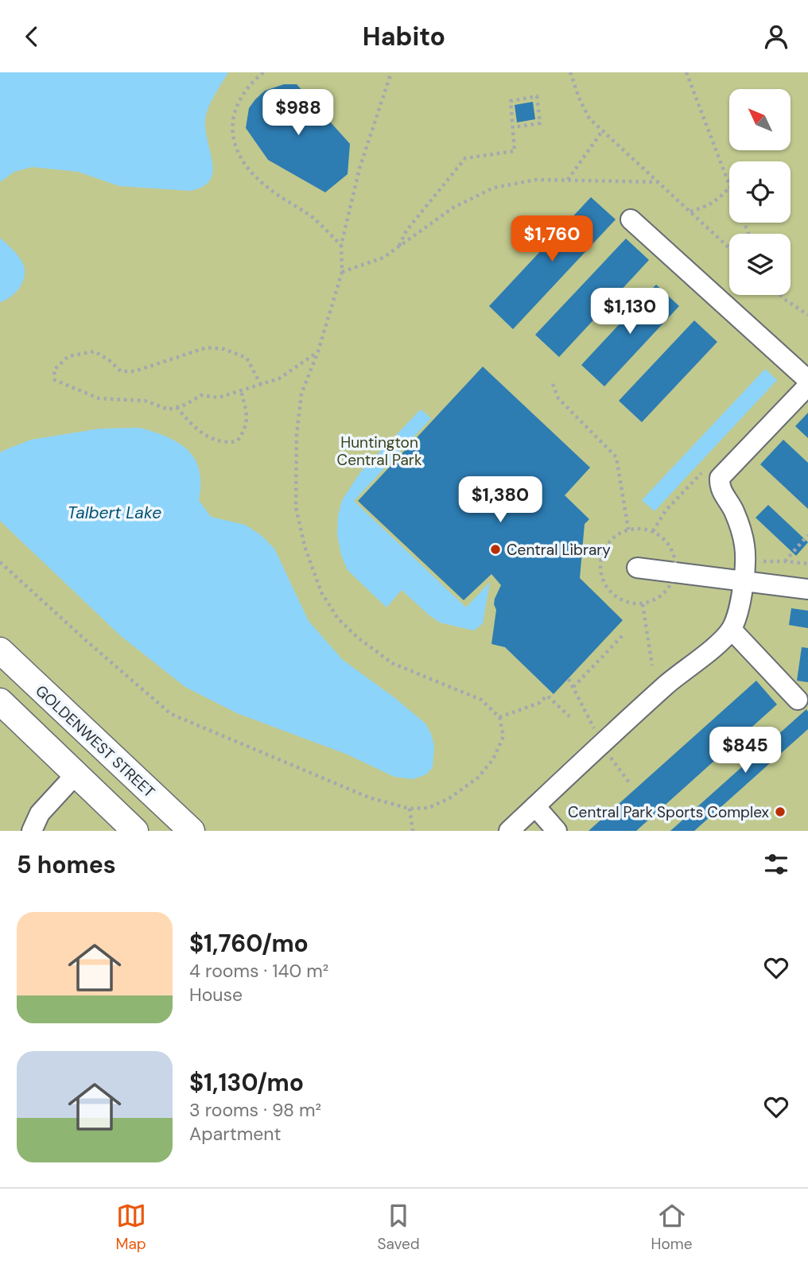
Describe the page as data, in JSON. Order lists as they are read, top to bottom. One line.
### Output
{"streets":{"main road":["GOLDENWEST STREET"]},"water":["Talbert Lake"],"parks":["Huntington Central Park"],"places":["Central Library","Central Park Sports Complex"],"north":"top left","page":{"header":"Habito","price":["$988","$1,760","$1,130","$1,380","$845"],"heading":"5 homes","list":[{"name":"$1,760/mo","note":"4 rooms · 140 m² · House"},{"name":"$1,130/mo","note":"3 rooms · 98 m² · Apartment"}],"tabs":["Map","Saved","Home"]}}
